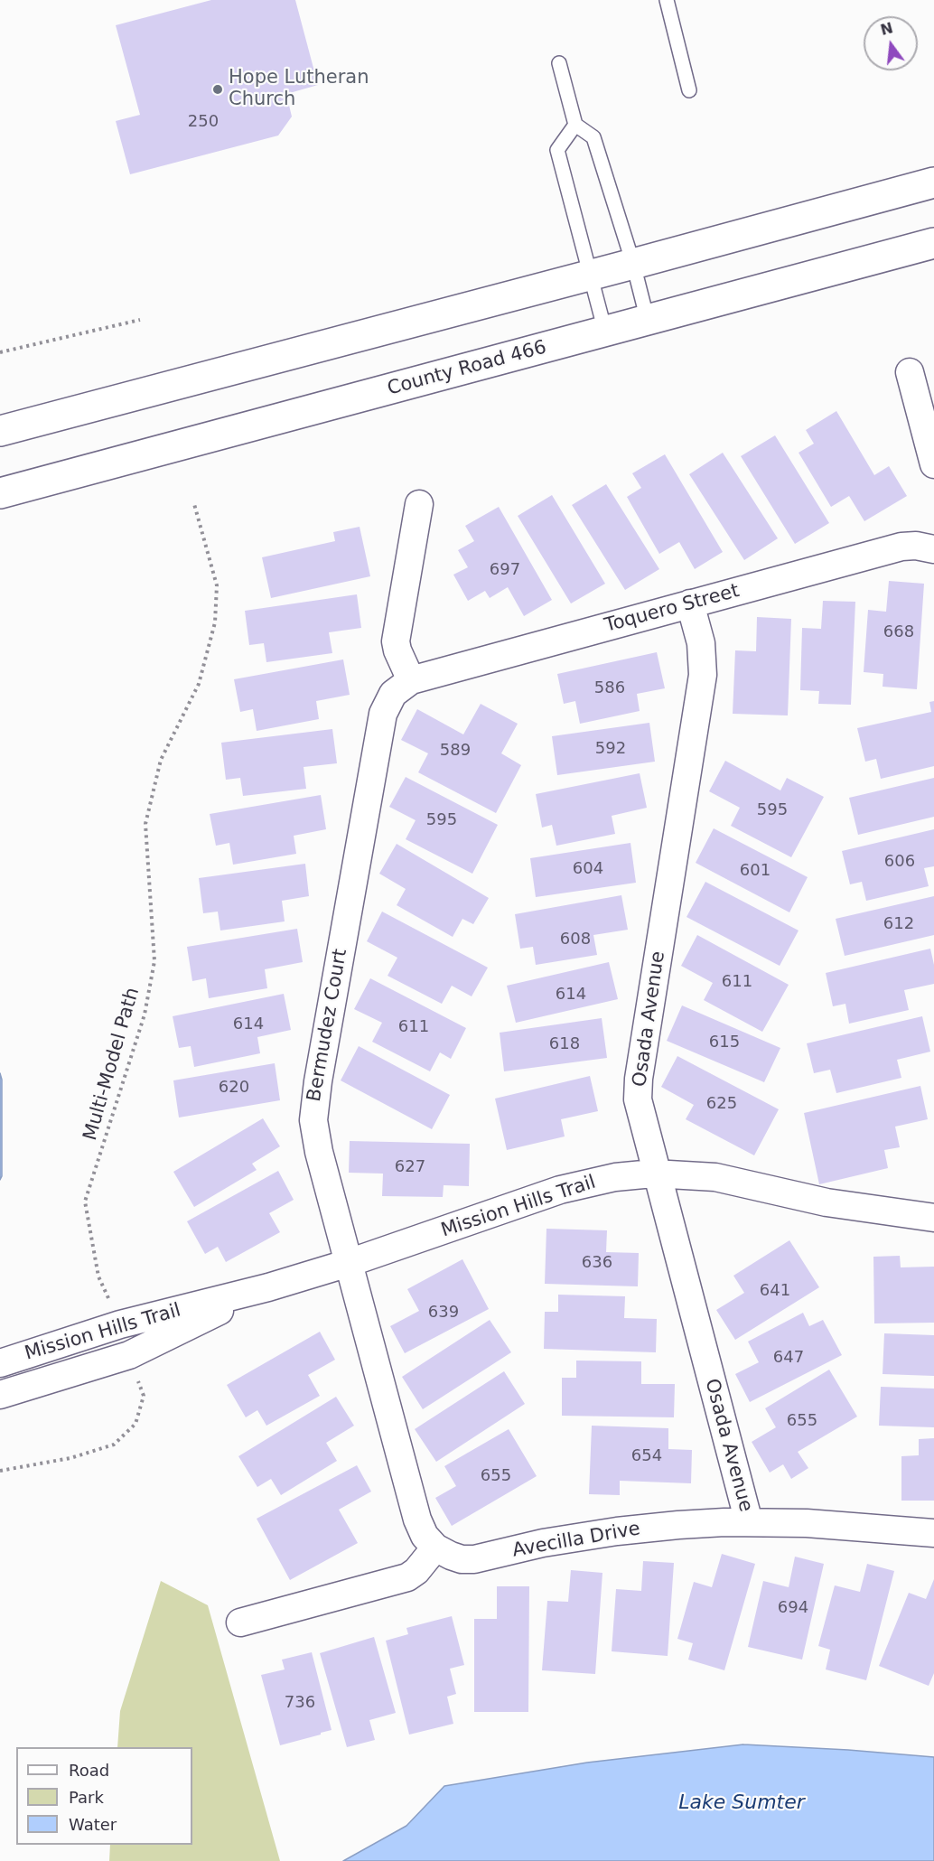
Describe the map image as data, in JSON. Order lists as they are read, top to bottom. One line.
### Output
{"streets":{"main road":["County Road 466"],"street":["Toquero Street","Osada Avenue","Bermudez Court","Mission Hills Trail","Avecilla Drive"],"path":["Multi-Model Path"]},"crossings":[["Toquero Street","Osada Avenue"],["Toquero Street","Bermudez Court"],["Osada Avenue","Mission Hills Trail"],["Osada Avenue","Avecilla Drive"],["Bermudez Court","Mission Hills Trail"],["Bermudez Court","Avecilla Drive"],["Multi-Model Path","Mission Hills Trail"]],"water":["Lake Sumter"],"places":["Hope Lutheran Church"],"house_numbers":["250","697","668","586","592","589","595","595","606","604","601","612","608","611","614","614","611","615","618","620","625","627","636","641","639","647","655","654","655","694","736"],"legend":["Road","Park","Water"],"north":"top"}
